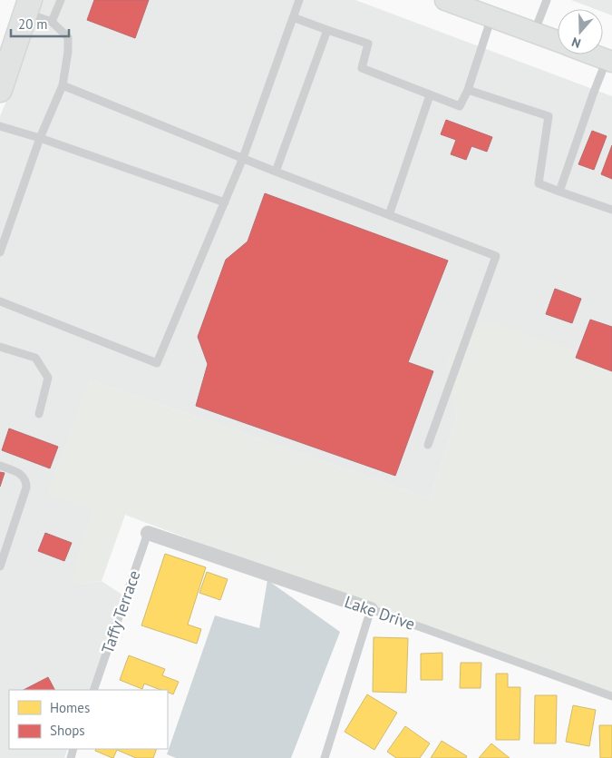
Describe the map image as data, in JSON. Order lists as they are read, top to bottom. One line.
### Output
{"streets":{"street":["Lake Drive"],"lane":["Taffy Terrace"]},"crossings":[["Taffy Terrace","Lake Drive"]],"legend":["Homes","Shops"],"scale_bar":"20 m","north":"bottom"}
